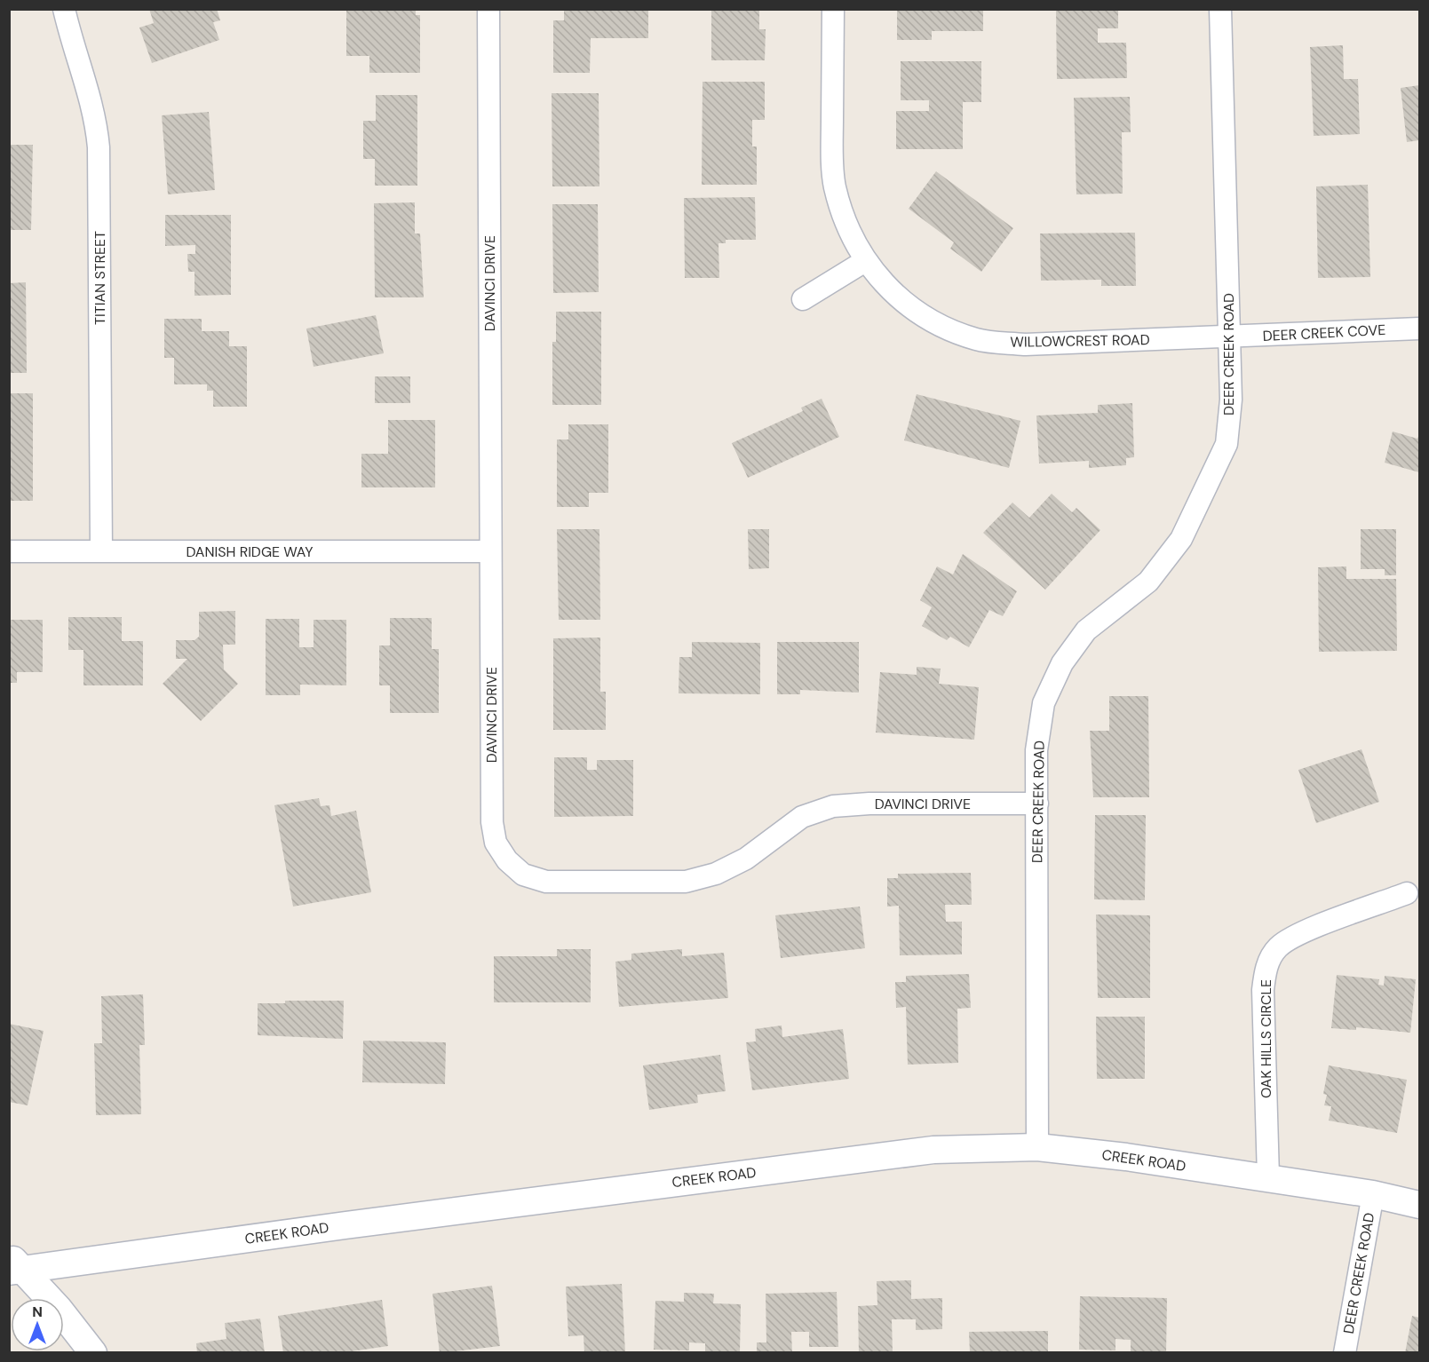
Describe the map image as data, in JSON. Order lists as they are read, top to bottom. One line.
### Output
{"streets":{"street":["TITIAN STREET","DAVINCI DRIVE","DEER CREEK COVE","WILLOWCREST ROAD","DEER CREEK ROAD","DANISH RIDGE WAY","OAK HILLS CIRCLE","CREEK ROAD"]},"crossings":[["TITIAN STREET","DANISH RIDGE WAY"],["DAVINCI DRIVE","DEER CREEK ROAD"],["DAVINCI DRIVE","DANISH RIDGE WAY"],["DEER CREEK COVE","WILLOWCREST ROAD"],["DEER CREEK COVE","DEER CREEK ROAD"],["WILLOWCREST ROAD","DEER CREEK ROAD"],["DEER CREEK ROAD","CREEK ROAD"],["OAK HILLS CIRCLE","CREEK ROAD"]],"north":"top"}
